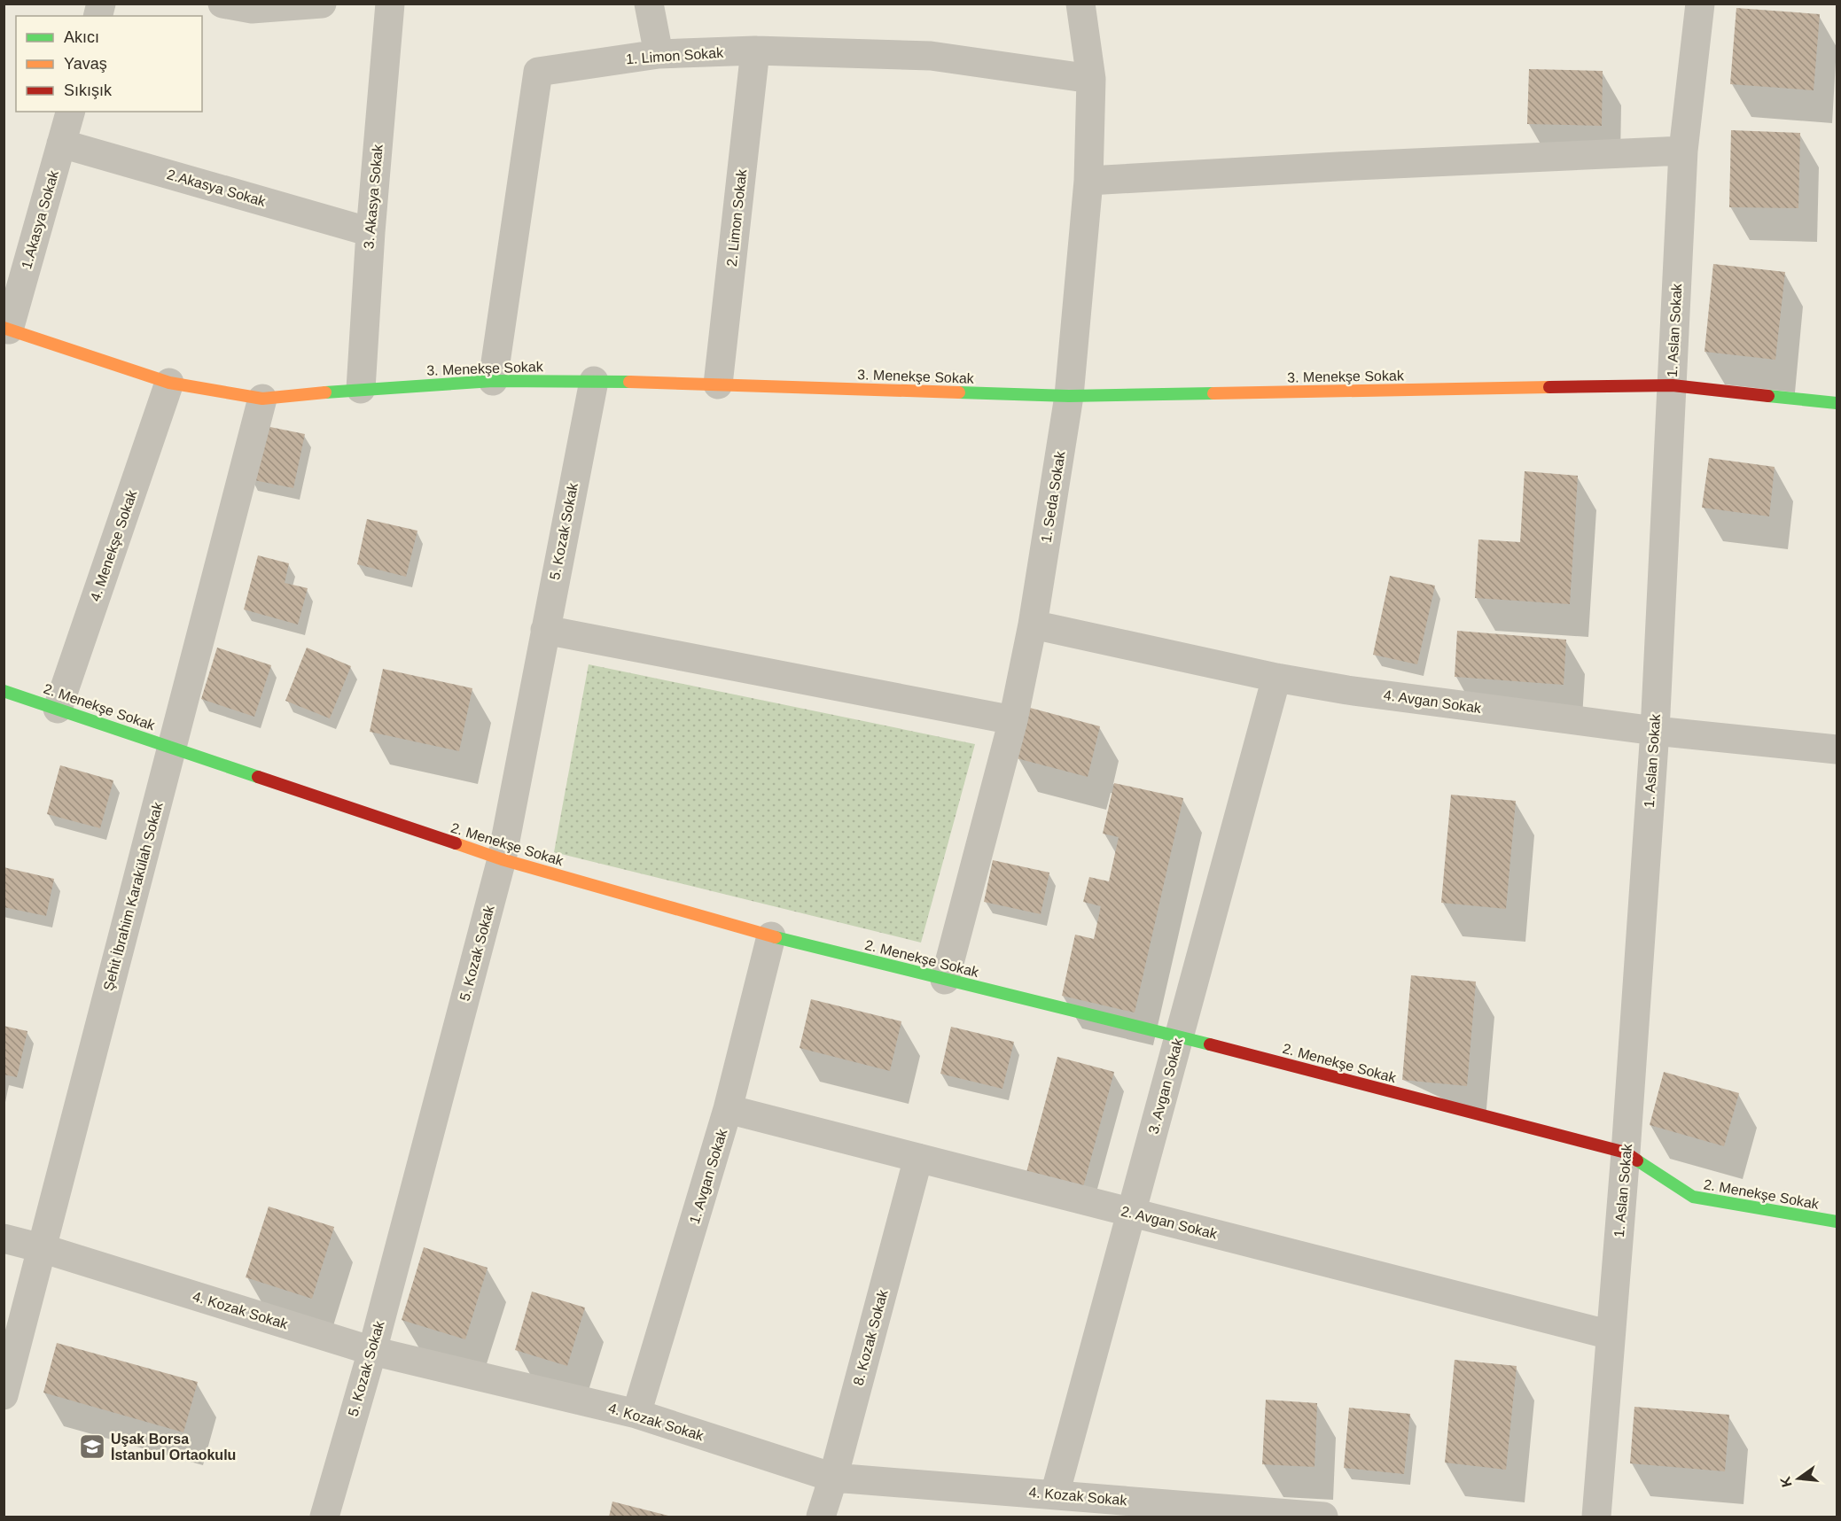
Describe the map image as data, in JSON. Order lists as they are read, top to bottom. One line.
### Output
{"streets":{"street":["1. Limon Sokak","2.Akasya Sokak","3. Akasya Sokak","2. Limon Sokak","1.Akasya Sokak","1. Aslan Sokak","3. Menekşe Sokak","1. Seda Sokak","5. Kozak Sokak","4. Menekşe Sokak","4. Avgan Sokak","2. Menekşe Sokak","Şehit İbrahim Karakülah Sokak","3. Avgan Sokak","1. Avgan Sokak","2. Avgan Sokak","4. Kozak Sokak","8. Kozak Sokak"]},"crossings":[["1. Limon Sokak","2. Limon Sokak"],["1. Limon Sokak","3. Menekşe Sokak"],["1. Limon Sokak","1. Seda Sokak"],["2.Akasya Sokak","3. Akasya Sokak"],["2.Akasya Sokak","1.Akasya Sokak"],["3. Akasya Sokak","3. Menekşe Sokak"],["2. Limon Sokak","3. Menekşe Sokak"],["1.Akasya Sokak","3. Menekşe Sokak"],["1. Aslan Sokak","3. Menekşe Sokak"],["1. Aslan Sokak","4. Avgan Sokak"],["1. Aslan Sokak","2. Menekşe Sokak"],["1. Aslan Sokak","2. Avgan Sokak"],["3. Menekşe Sokak","1. Seda Sokak"],["3. Menekşe Sokak","5. Kozak Sokak"],["3. Menekşe Sokak","4. Menekşe Sokak"],["3. Menekşe Sokak","Şehit İbrahim Karakülah Sokak"],["1. Seda Sokak","4. Avgan Sokak"],["1. Seda Sokak","2. Menekşe Sokak"],["5. Kozak Sokak","2. Menekşe Sokak"],["5. Kozak Sokak","4. Kozak Sokak"],["4. Menekşe Sokak","2. Menekşe Sokak"],["4. Avgan Sokak","3. Avgan Sokak"],["2. Menekşe Sokak","Şehit İbrahim Karakülah Sokak"],["2. Menekşe Sokak","3. Avgan Sokak"],["2. Menekşe Sokak","1. Avgan Sokak"],["Şehit İbrahim Karakülah Sokak","4. Kozak Sokak"],["3. Avgan Sokak","2. Avgan Sokak"],["3. Avgan Sokak","4. Kozak Sokak"],["1. Avgan Sokak","2. Avgan Sokak"],["1. Avgan Sokak","4. Kozak Sokak"],["2. Avgan Sokak","8. Kozak Sokak"],["4. Kozak Sokak","8. Kozak Sokak"]],"places":{"school or university":["Uşak Borsa İstanbul Ortaokulu"]},"legend":["Akıcı","Yavaş","Sıkışık"],"north":"left"}
